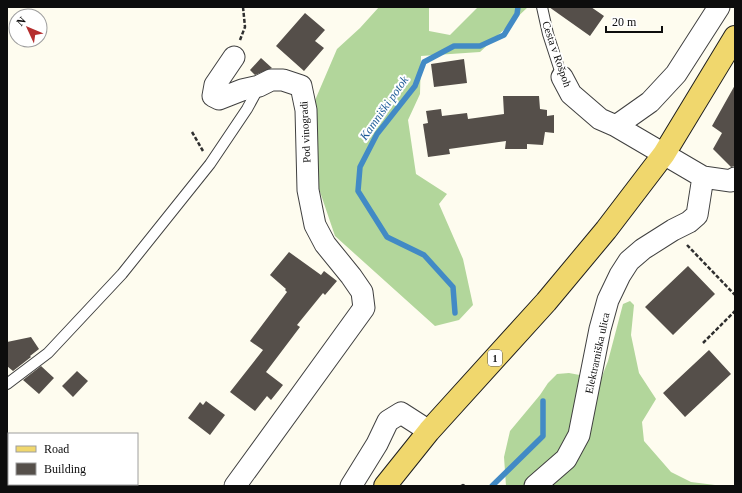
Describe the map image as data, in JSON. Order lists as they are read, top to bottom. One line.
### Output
{"streets":{"main road":["1"],"street":["Cesta v Rošpoh","Pod vinogradi","Elektrarniška ulica"]},"crossings":[["Cesta v Rošpoh","1"]],"water":["Kamniški potok"],"legend":["Road","Building"],"scale_bar":"20 m","north":"top left"}
